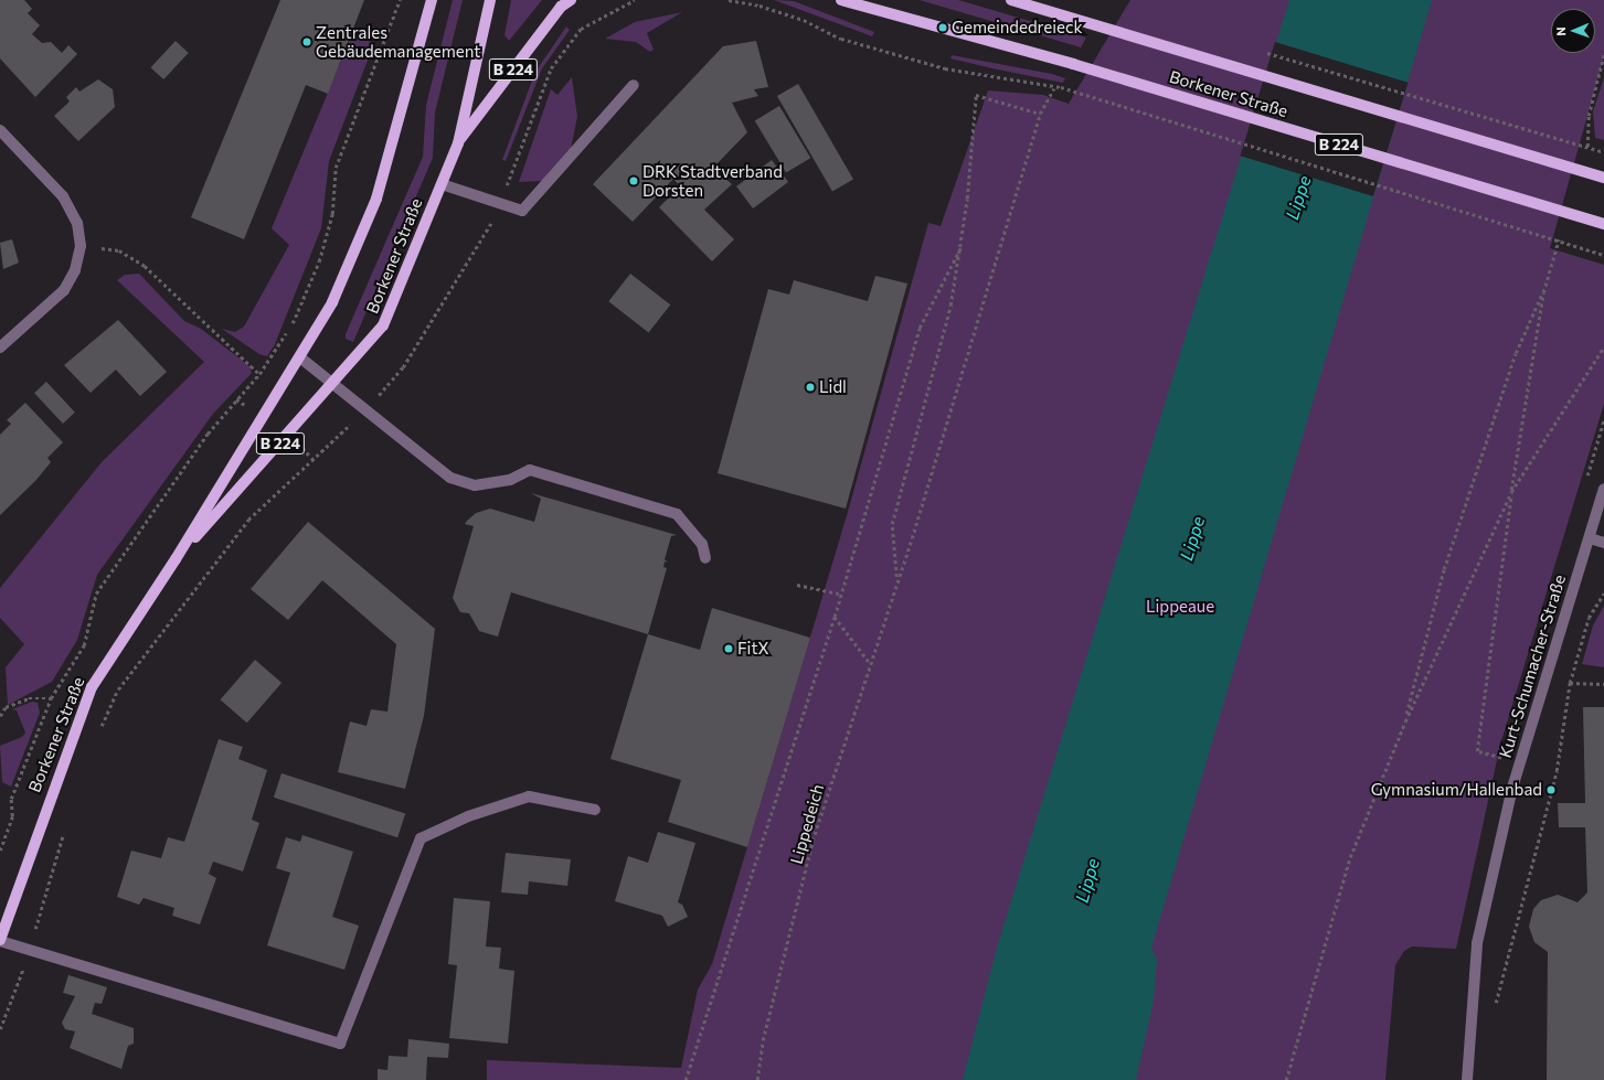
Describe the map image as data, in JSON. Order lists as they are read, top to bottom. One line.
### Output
{"streets":{"main road":["B 224","Borkener Straße"],"street":["Kurt-Schumacher-Straße"],"path":["Lippedeich"]},"crossings":[["B 224","Borkener Straße"]],"water":["Lippe"],"parks":["Lippeaue"],"places":["Gemeindedreieck","Zentrales Gebäudemanagement","DRK Stadtverband Dorsten","Lidl","FitX","Gymnasium/Hallenbad"],"north":"left"}
